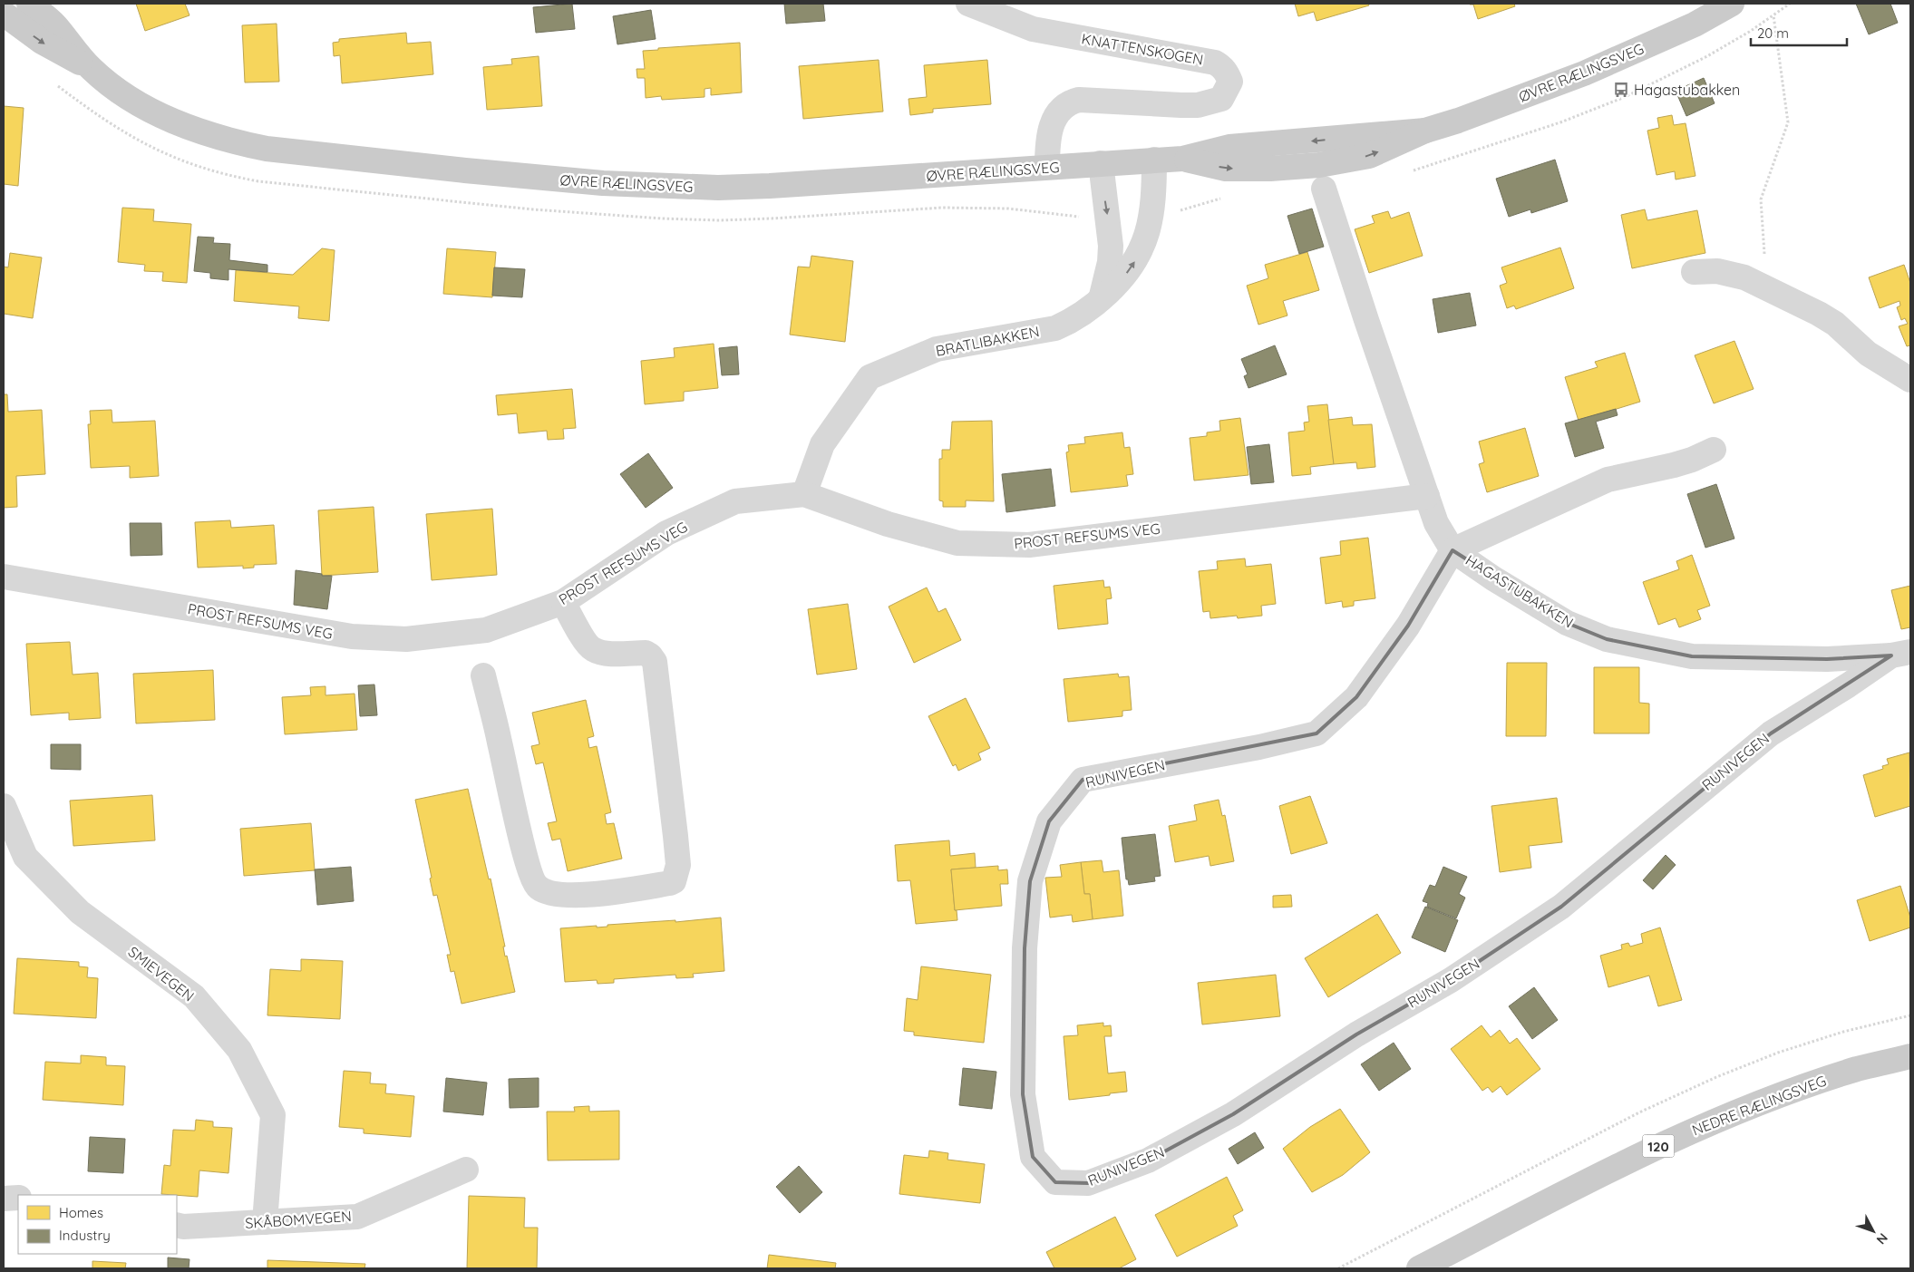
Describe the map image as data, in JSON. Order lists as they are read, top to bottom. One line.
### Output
{"streets":{"main road":["ØVRE RÆLINGSVEG","NEDRE RÆLINGSVEG","120"],"street":["KNATTENSKOGEN","BRATLIBAKKEN","PROST REFSUMS VEG","HAGASTUBAKKEN","RUNIVEGEN","SMIEVEGEN","SKÅBOMVEGEN"]},"crossings":[["KNATTENSKOGEN","ØVRE RÆLINGSVEG"],["ØVRE RÆLINGSVEG","BRATLIBAKKEN"],["BRATLIBAKKEN","PROST REFSUMS VEG"],["PROST REFSUMS VEG","HAGASTUBAKKEN"],["HAGASTUBAKKEN","RUNIVEGEN"],["SMIEVEGEN","SKÅBOMVEGEN"]],"places":{"bus stop":["Hagastubakken"]},"legend":["Homes","Industry"],"scale_bar":"20 m","north":"bottom right"}
